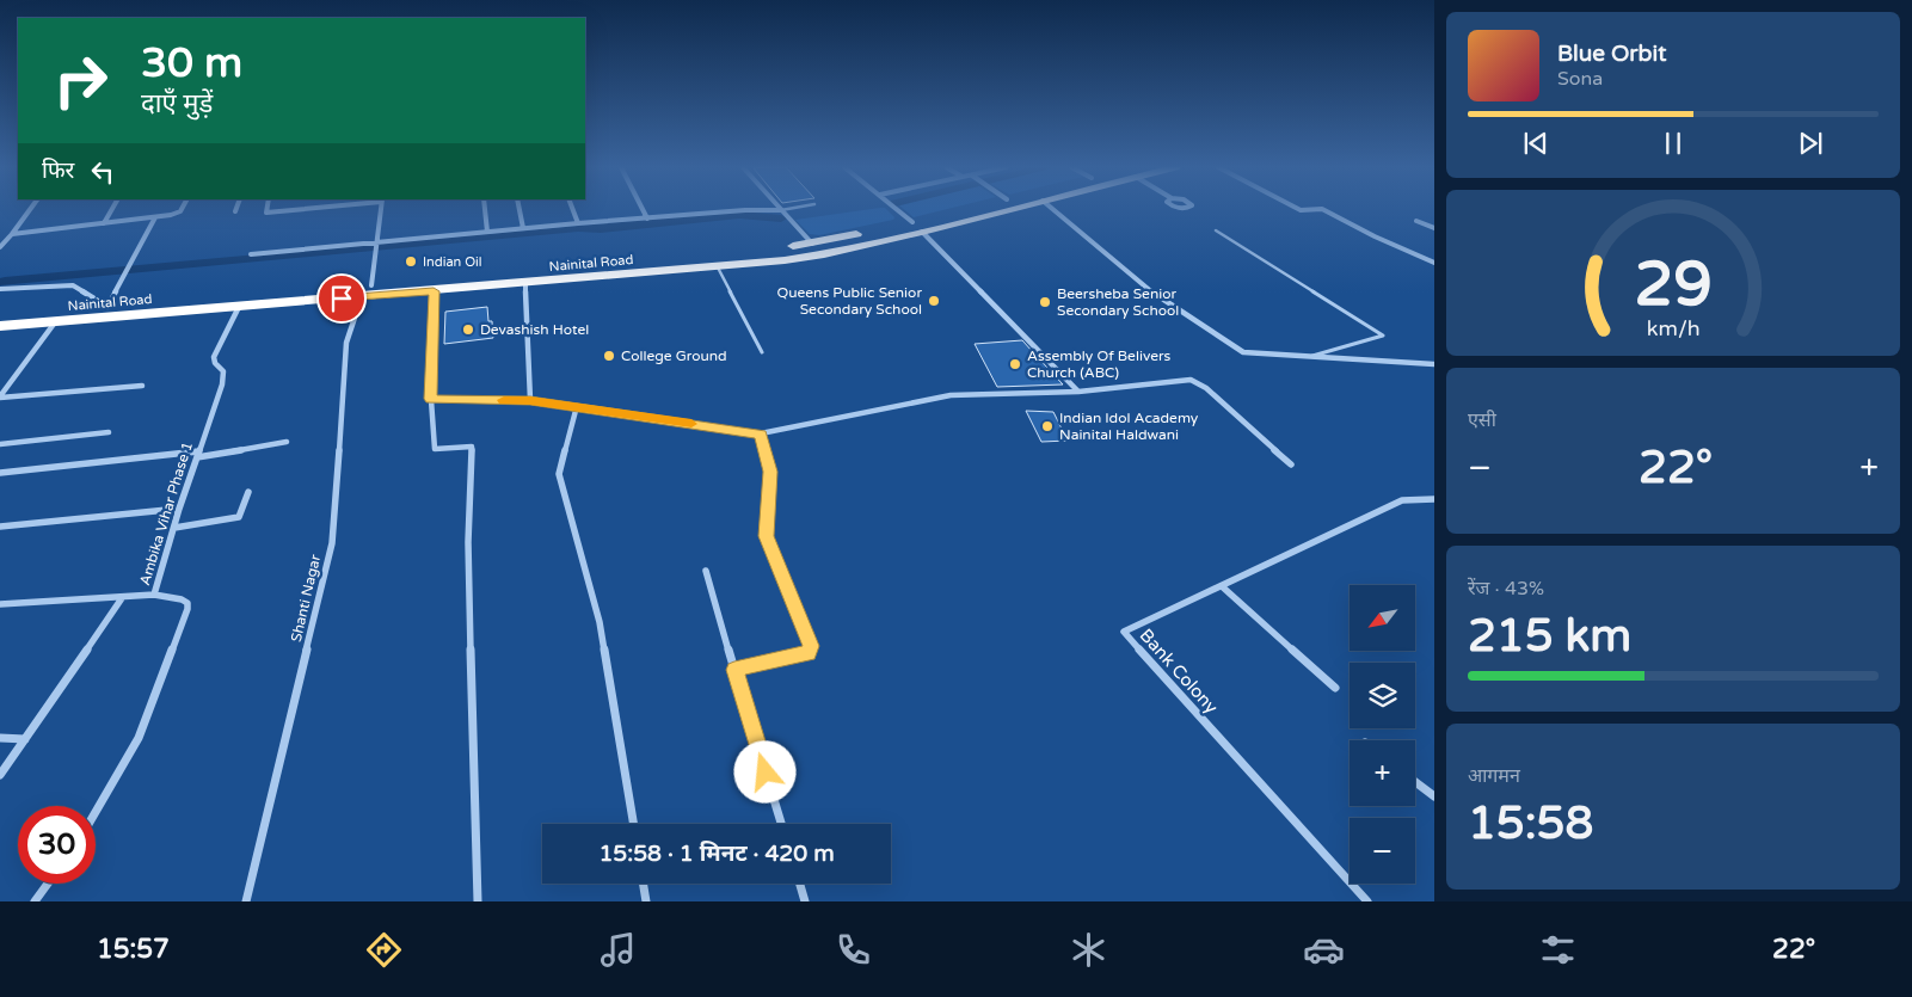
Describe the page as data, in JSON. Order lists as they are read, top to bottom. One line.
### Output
{"streets":{"highway":["Nainital Road"],"street":["Ambika Vihar Phase 1","Shanti Nagar","Bank Colony"]},"crossings":[["Nainital Road","Ambika Vihar Phase 1"],["Nainital Road","Shanti Nagar"]],"places":["Indian Oil","Queens Public Senior Secondary School","Beersheba Senior Secondary School","Devashish Hotel","College Ground","Assembly Of Belivers Church (ABC)","Indian Idol Academy Nainital Haldwani"],"north":"bottom left","page":{"turn":["30 m","दाएँ मुड़ें"],"song":["Blue Orbit","Sona"],"then":"फिर","tile":["एसी",["रेंज · 43%","215 km"],["आगमन","15:58"]],"heat":["−","22°","+"],"map_buttons":["+","−"],"limit":"30","trip":"15:58 · 1 मिनट · 420 m","tabs":["15:57","22°"],"gauge":["29","km/h"]}}
